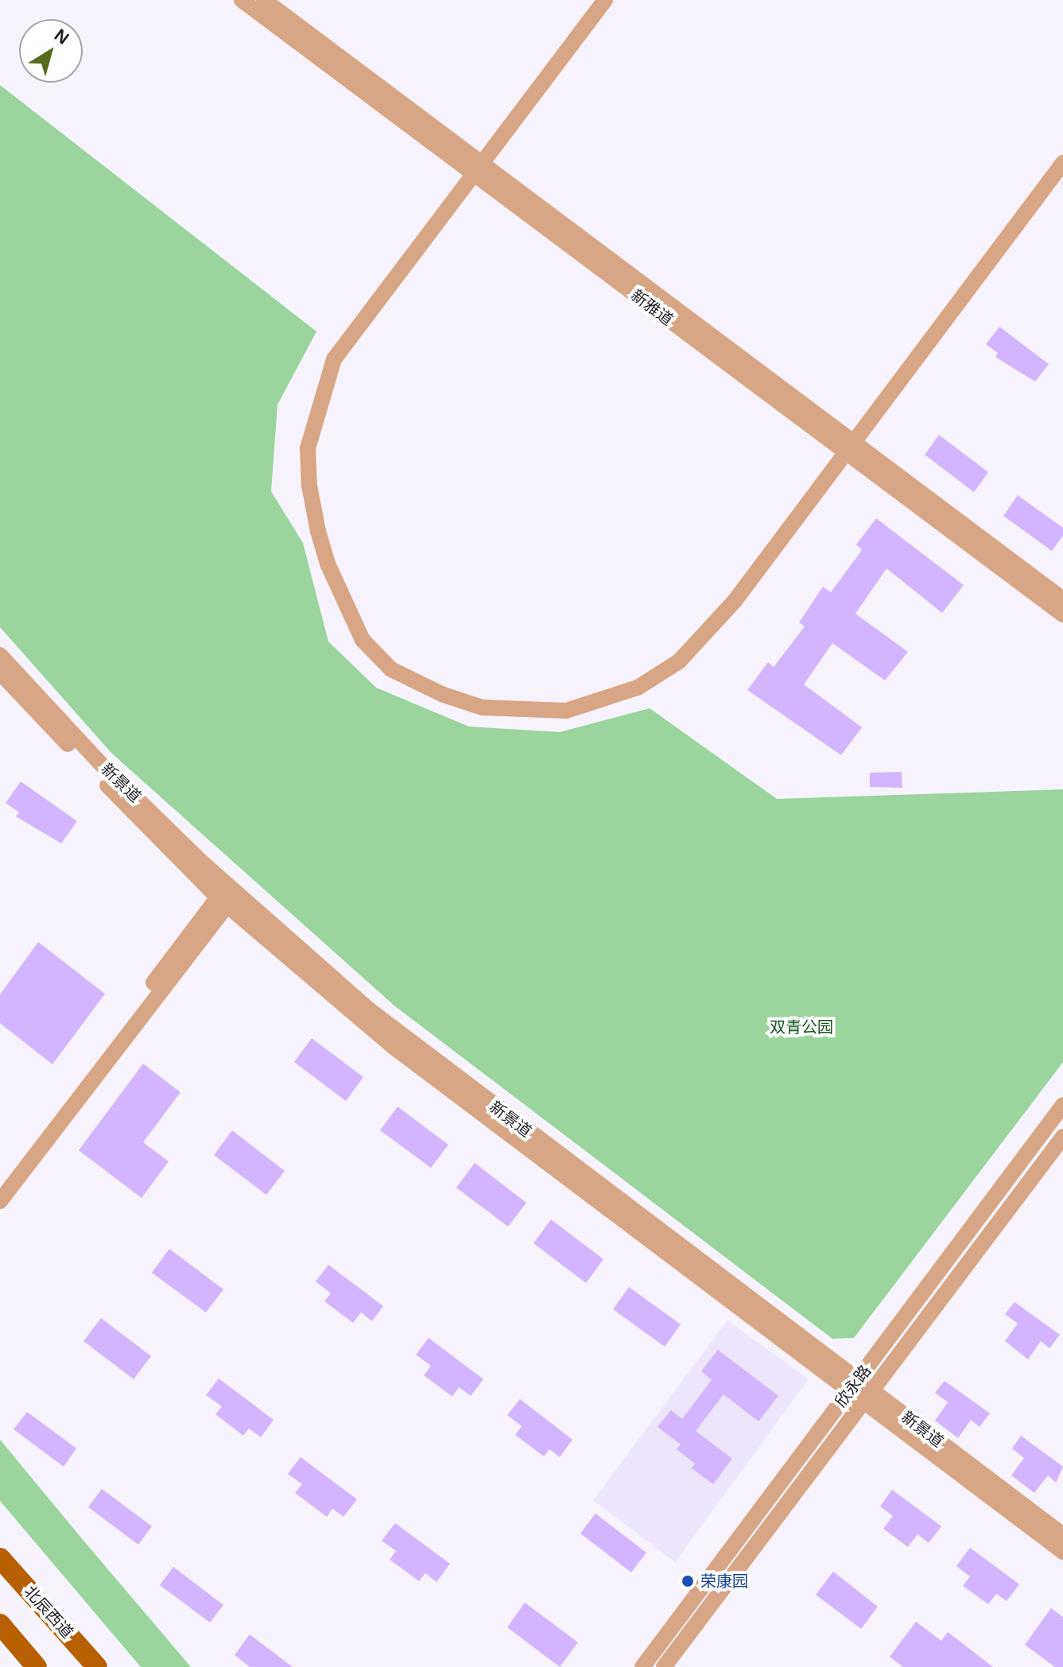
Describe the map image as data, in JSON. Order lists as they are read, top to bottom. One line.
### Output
{"streets":{"main road":["北辰西道"],"street":["新雅道","新景道","欣永路"]},"crossings":[["新景道","欣永路"]],"parks":["双青公园"],"places":["荣康园"],"north":"top right"}
